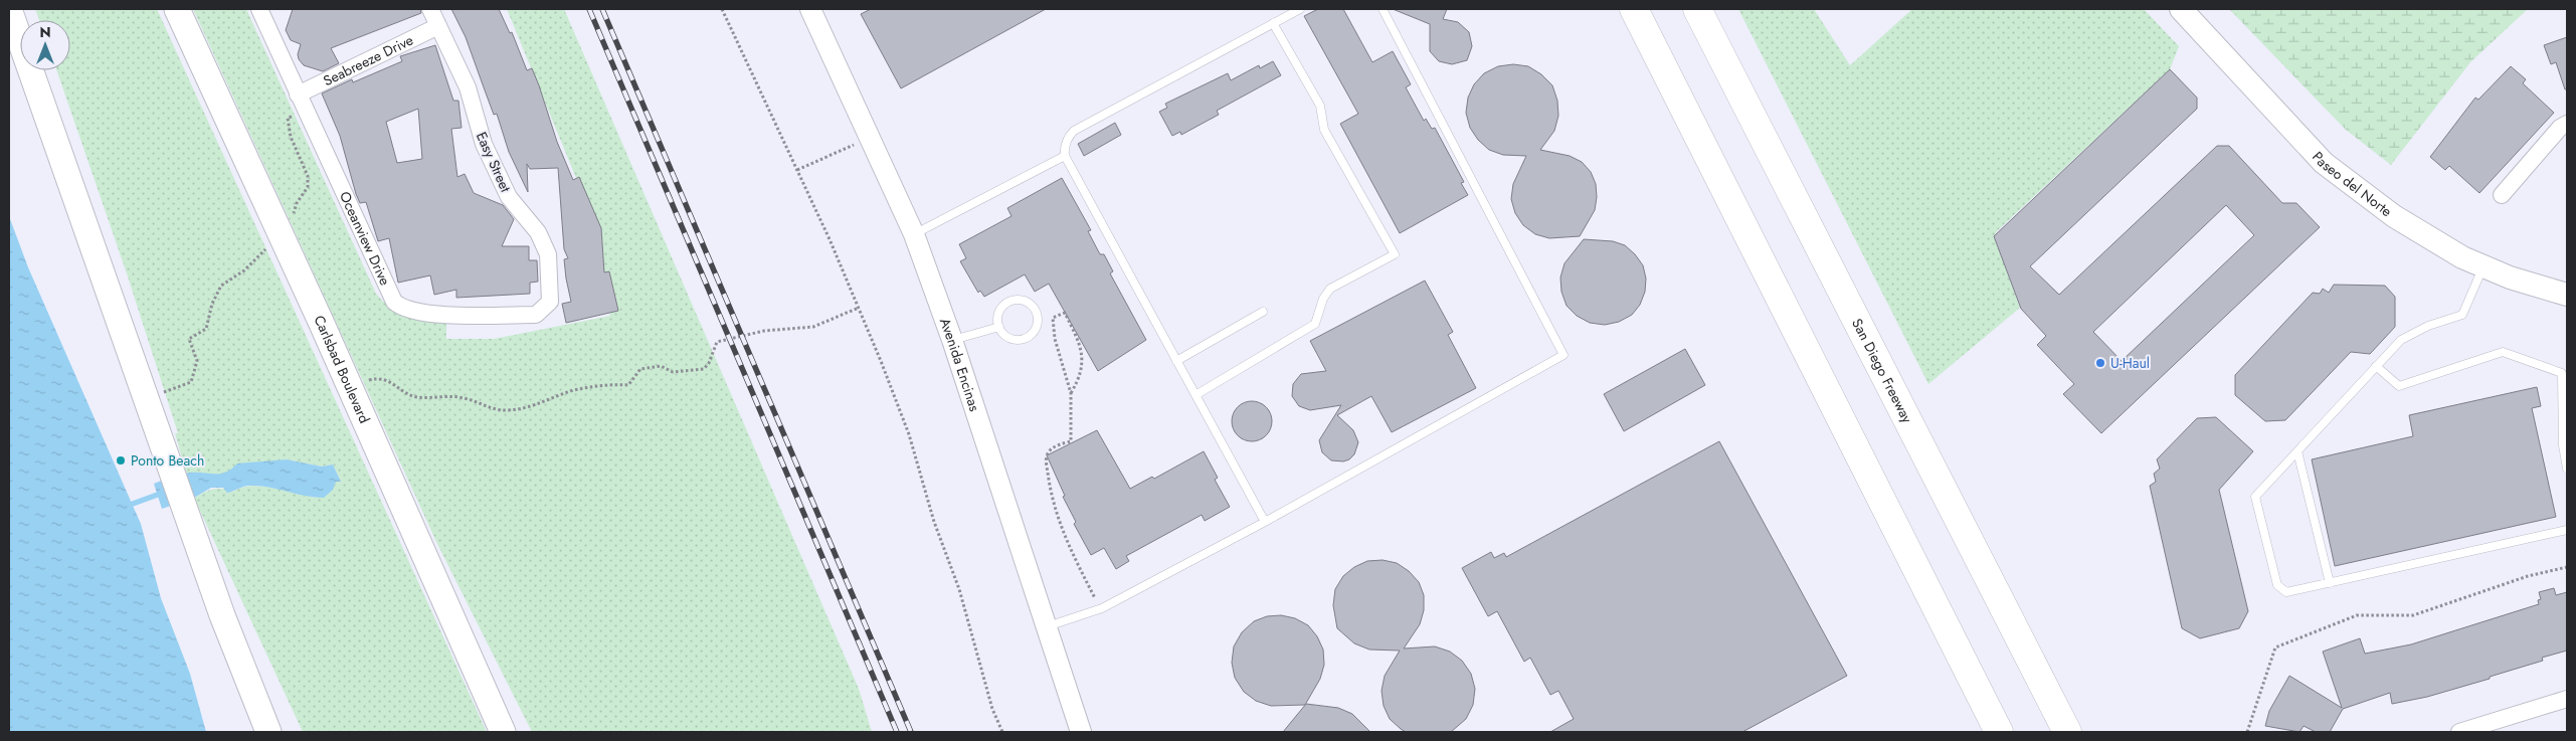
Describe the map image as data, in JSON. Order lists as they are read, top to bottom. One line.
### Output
{"streets":{"highway":["San Diego Freeway"],"main road":["Paseo del Norte","Carlsbad Boulevard"],"street":["Seabreeze Drive","Easy Street","Oceanview Drive","Avenida Encinas"]},"crossings":[["Seabreeze Drive","Easy Street"],["Seabreeze Drive","Oceanview Drive"],["Easy Street","Oceanview Drive"]],"places":["U-Haul","Ponto Beach"],"north":"top"}
